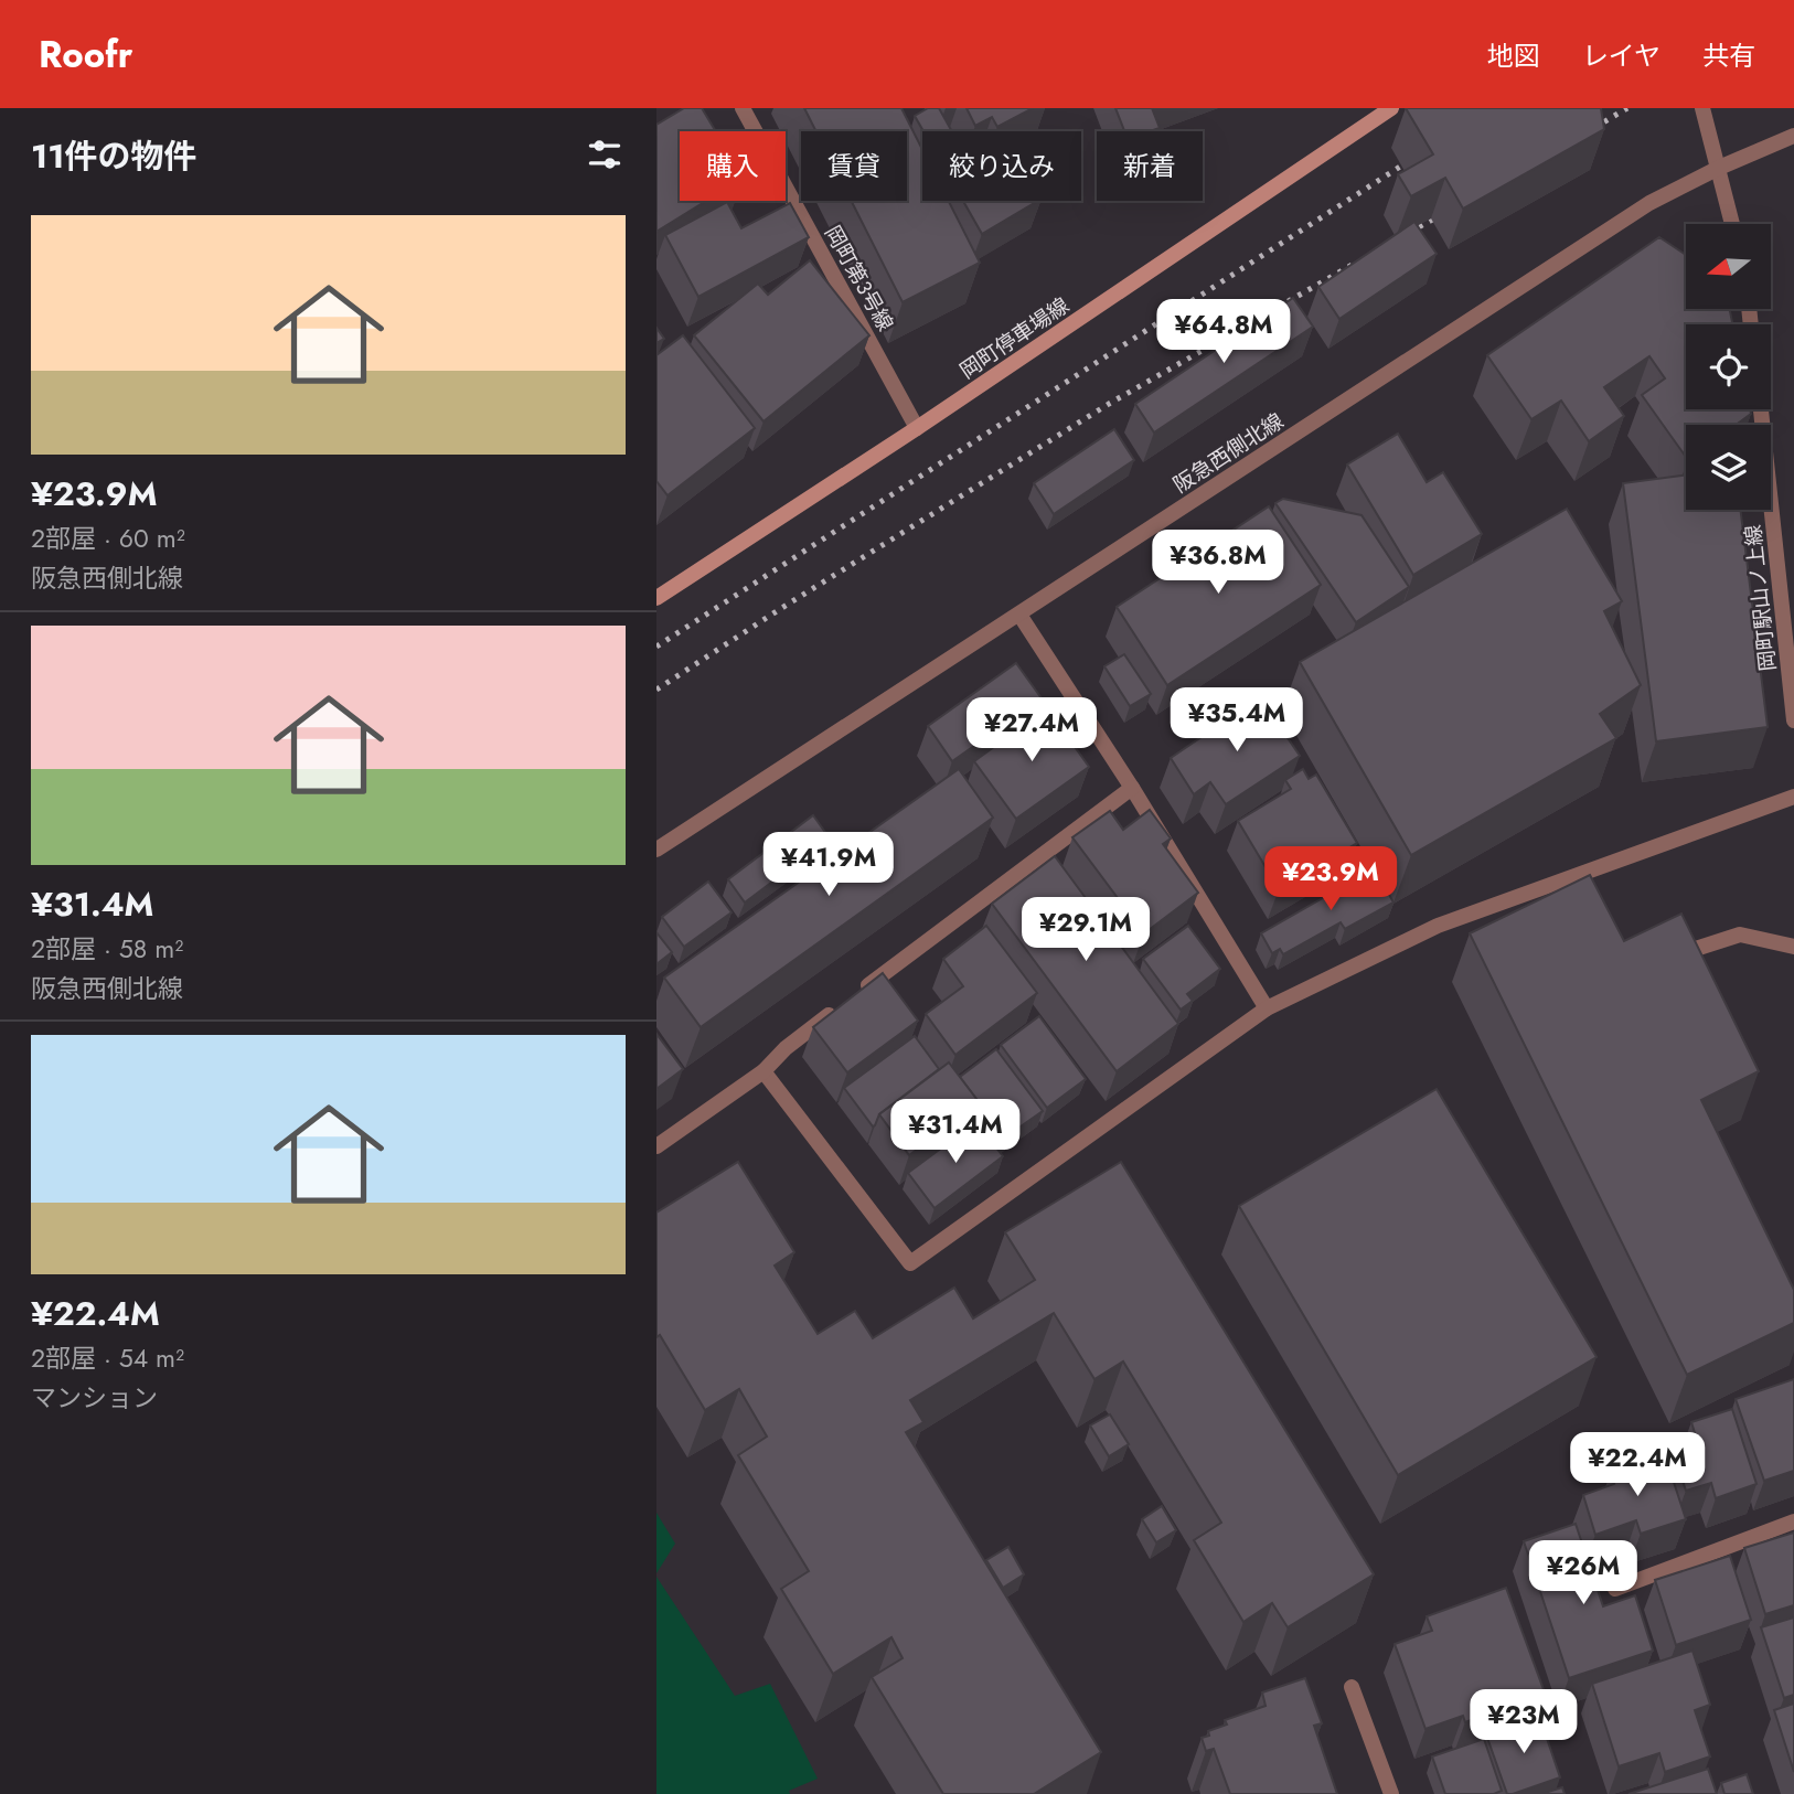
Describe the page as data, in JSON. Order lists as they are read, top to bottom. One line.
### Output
{"streets":{"main road":["岡町停車場線"],"street":["岡町第3号線","阪急西側北線","岡町駅山ノ上線"]},"crossings":[["岡町第3号線","岡町停車場線"]],"north":"left","page":{"header":"Roofr","nav":["地図","レイヤ","共有"],"heading":"11件の物件","chip":["購入","賃貸","絞り込み","新着"],"list":[{"name":"¥23.9M","note":"2部屋 · 60 m² · 阪急西側北線"},{"name":"¥31.4M","note":"2部屋 · 58 m² · 阪急西側北線"},{"name":"¥22.4M","note":"2部屋 · 54 m² · マンション"}],"price":["¥64.8M","¥36.8M","¥35.4M","¥27.4M","¥41.9M","¥23.9M","¥29.1M","¥31.4M","¥22.4M","¥26M","¥23M"]}}
